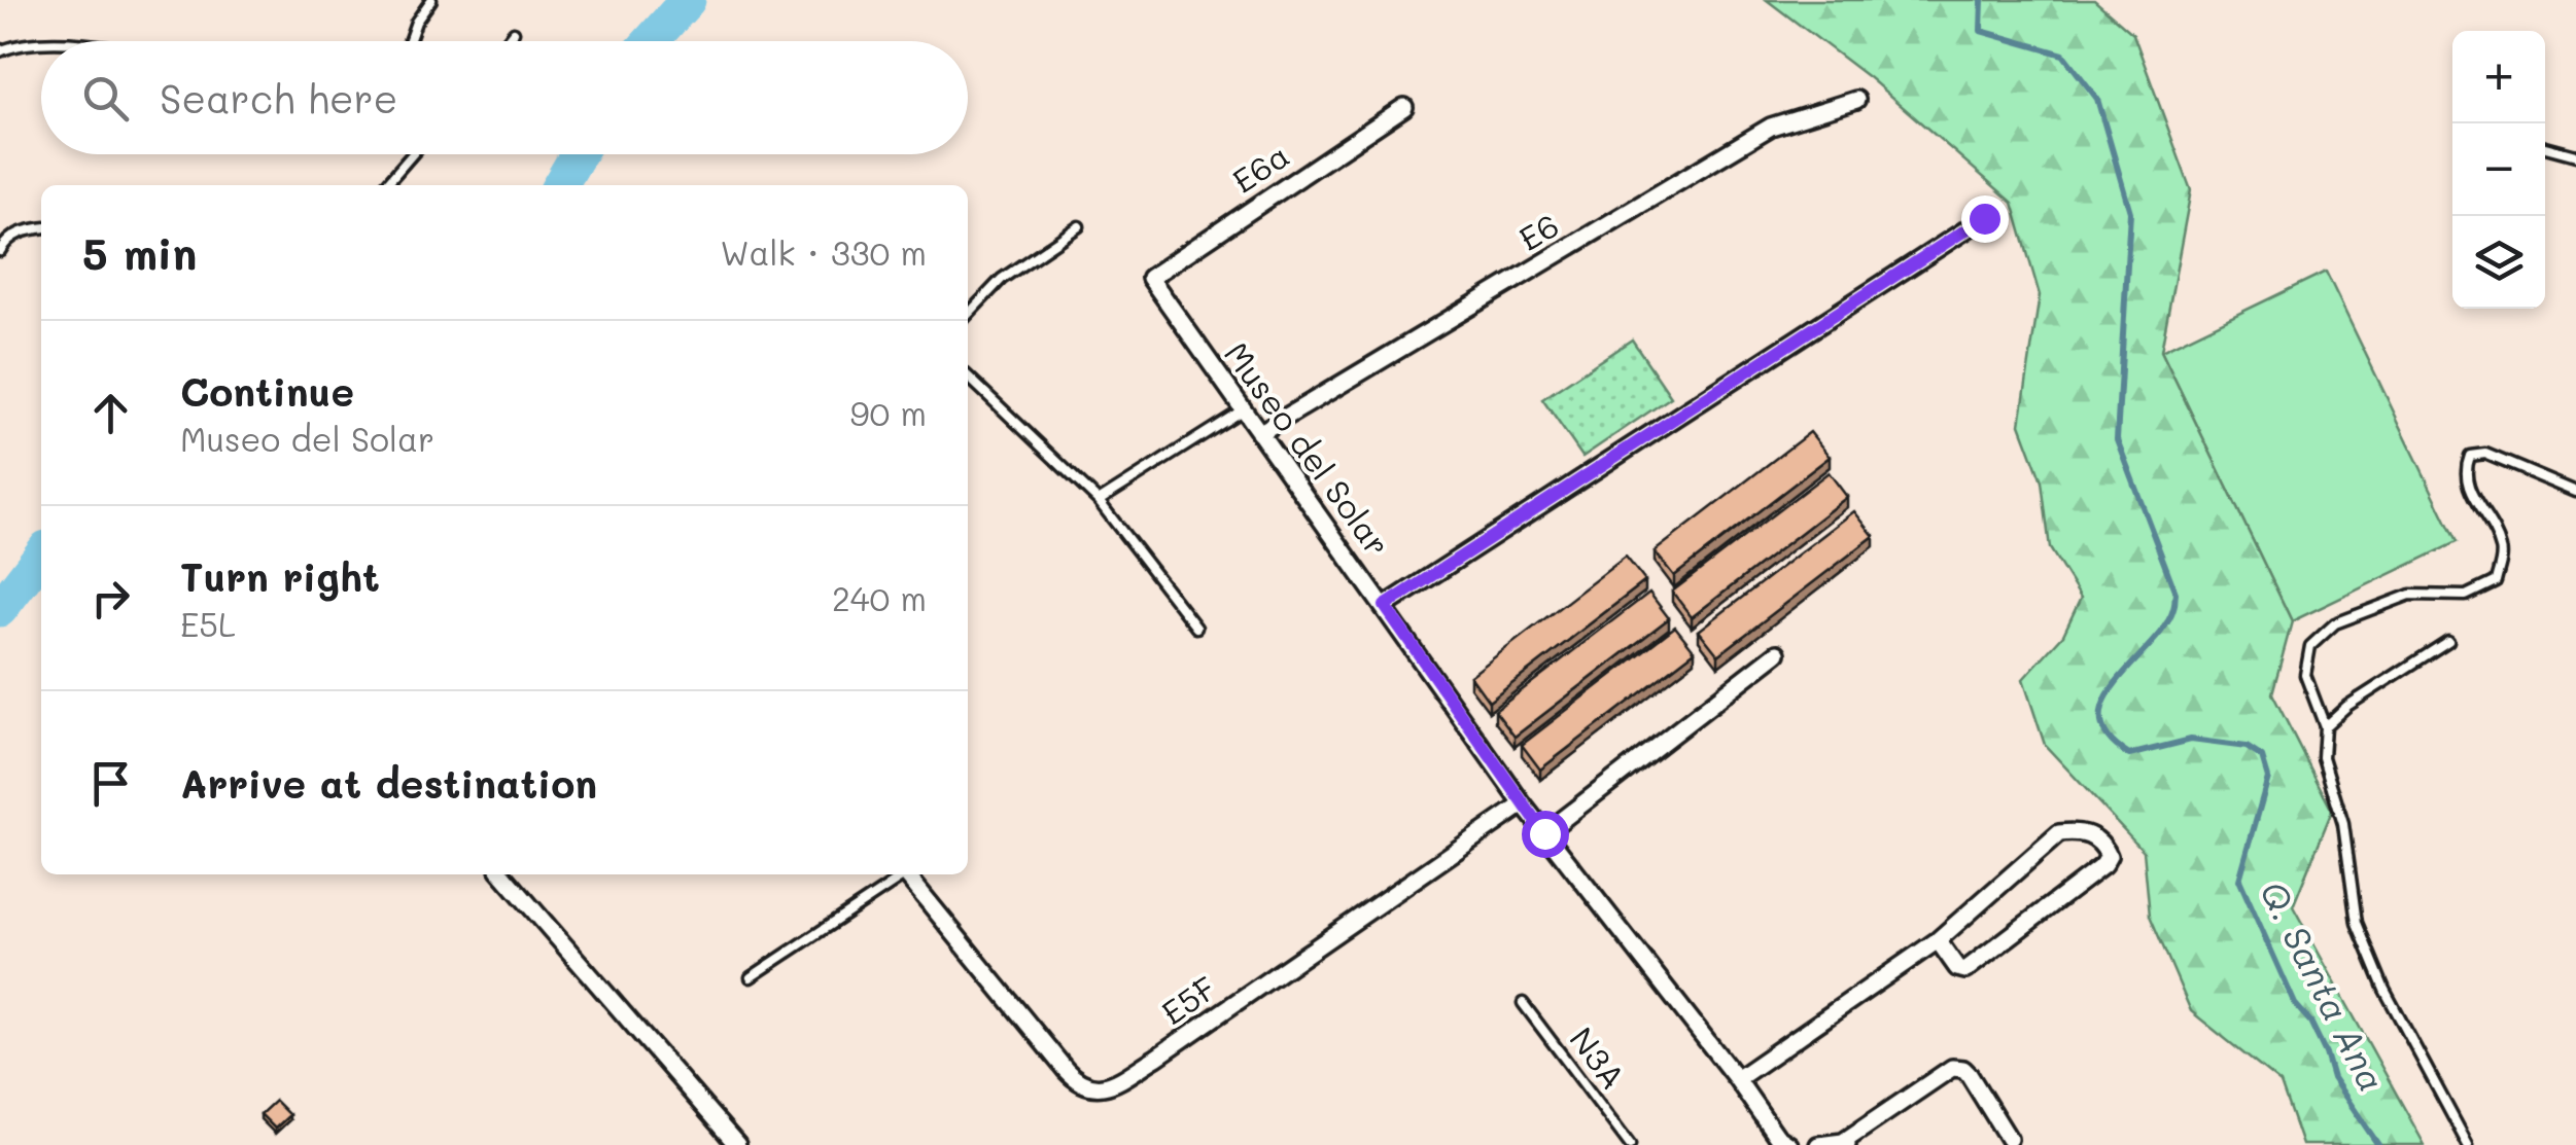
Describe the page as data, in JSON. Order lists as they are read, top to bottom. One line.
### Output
{"streets":{"street":["E6a","E6","Museo del Solar","E5F"],"lane":["N3A"]},"crossings":[["E6a","Museo del Solar"],["E6","Museo del Solar"],["Museo del Solar","E5F"]],"water":["Q. Santa Ana"],"page":{"map_buttons":["+","−"],"search":"Search here","heading":["5 min","Walk · 330 m"],"list":[["Continue","Museo del Solar","90 m"],["Turn right","E5L","240 m"],"Arrive at destination"]}}
